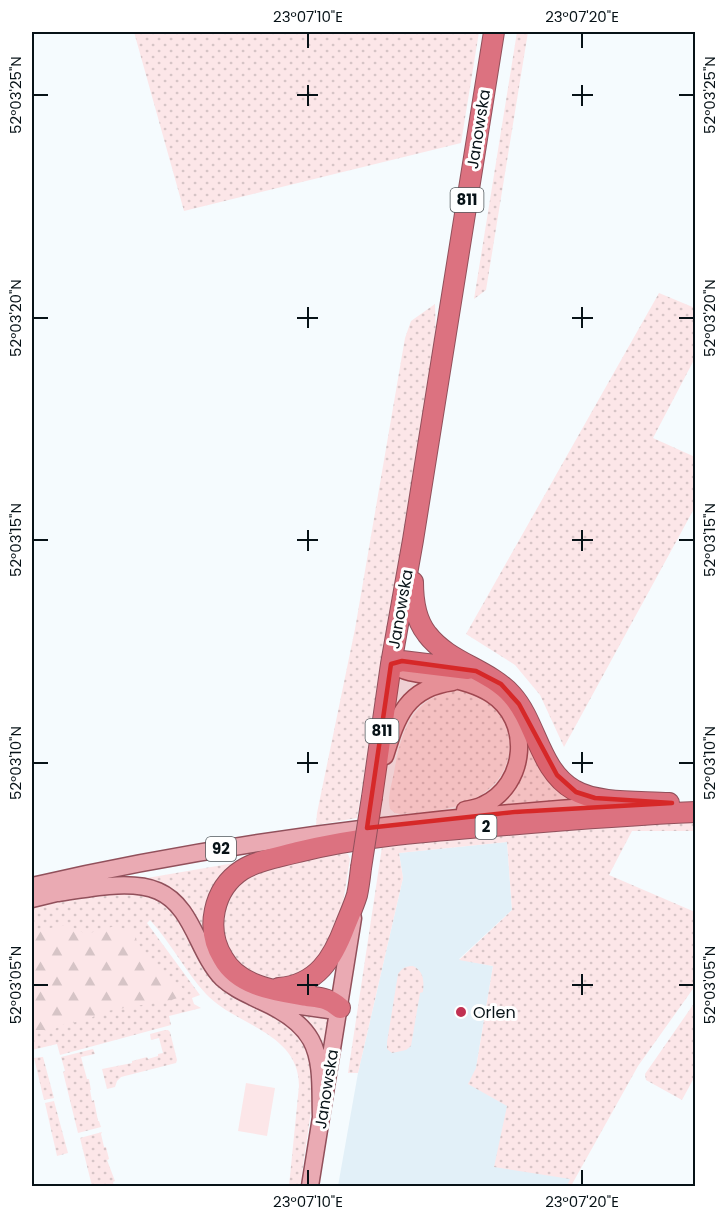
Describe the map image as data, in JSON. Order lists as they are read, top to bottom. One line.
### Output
{"streets":{"highway":["Janowska","811","2"],"main road":["92"]},"crossings":[["2","92"]],"places":["Orlen"],"coordinates":["23°07'10\"E","23°07'20\"E","52°03'25\"N","52°03'20\"N","52°03'15\"N","52°03'10\"N","52°03'05\"N"]}
